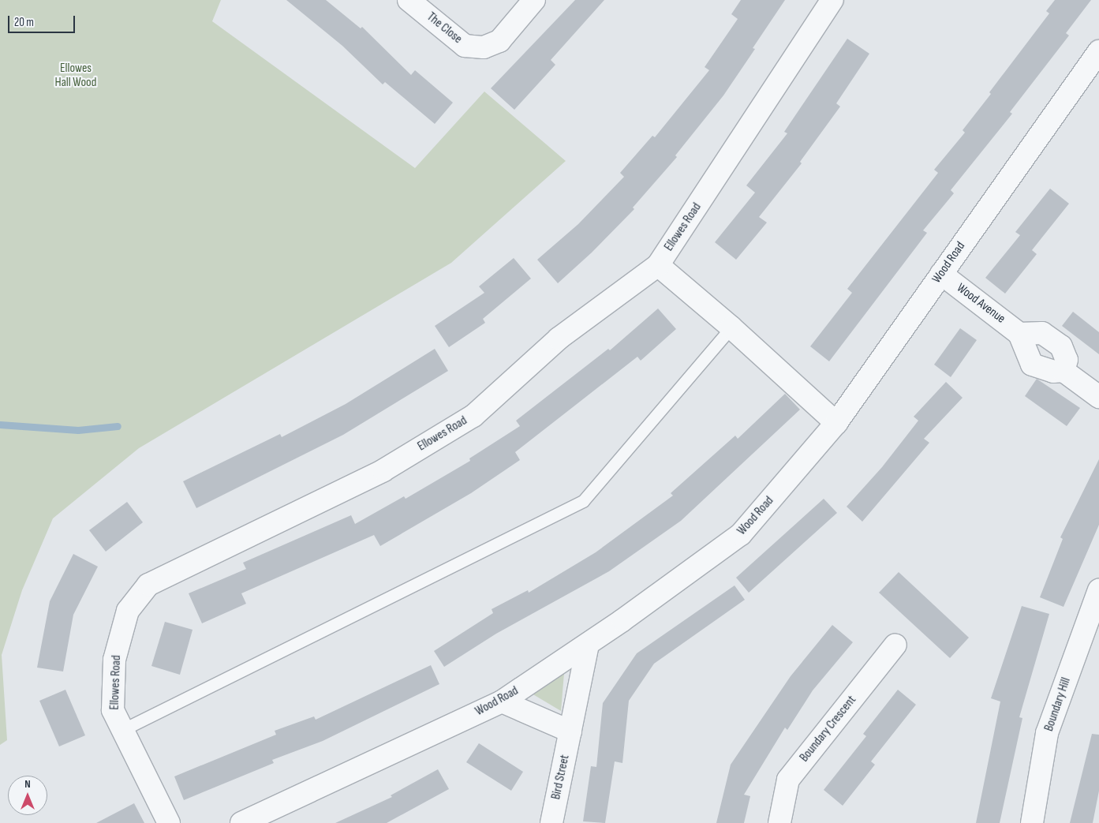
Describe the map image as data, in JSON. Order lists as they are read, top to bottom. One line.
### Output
{"streets":{"street":["The Close","Ellowes Road","Wood Road","Wood Avenue","Boundary Hill","Boundary Crescent","Bird Street"]},"crossings":[["Wood Road","Wood Avenue"],["Wood Road","Bird Street"]],"parks":["Ellowes Hall Wood"],"scale_bar":"20 m","north":"top"}
